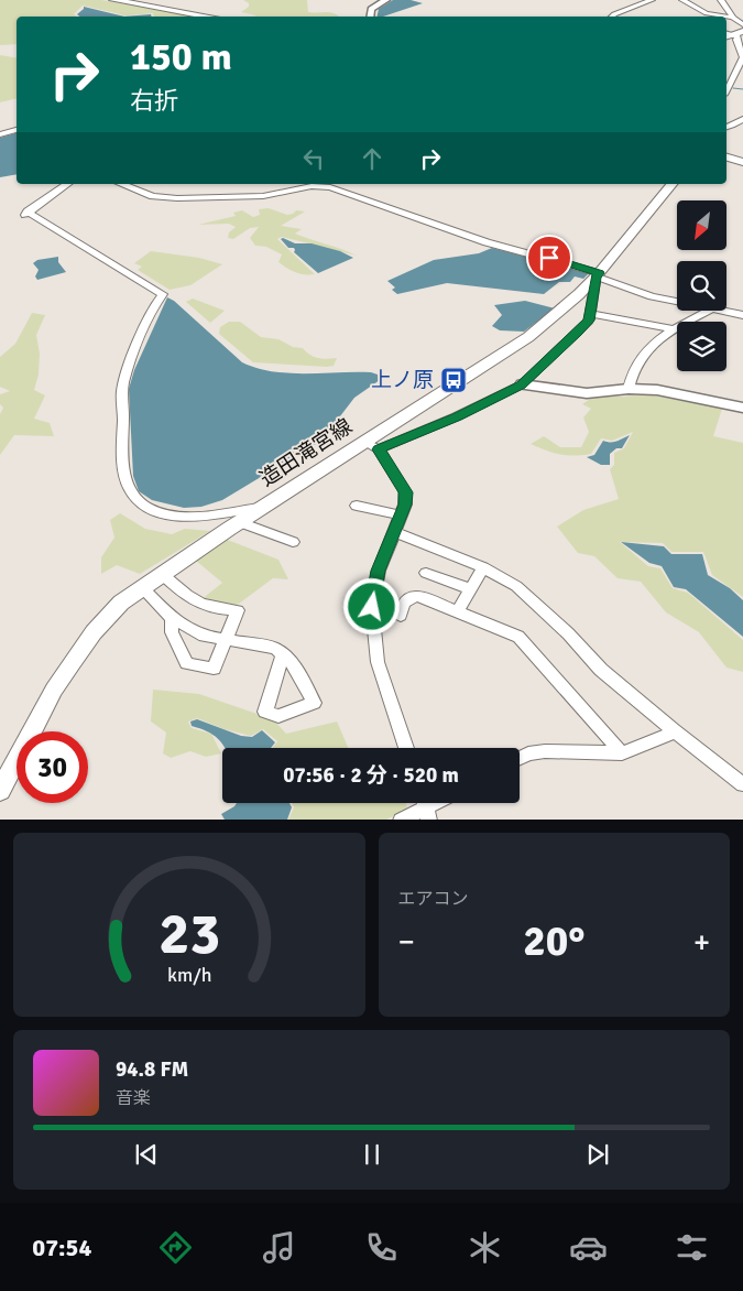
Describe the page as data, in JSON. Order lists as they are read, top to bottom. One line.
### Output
{"streets":{"main road":["造田滝宮線"]},"places":{"bus stop":["上ノ原"]},"north":"bottom left","page":{"turn":["150 m","右折"],"limit":"30","trip":"07:56 · 2 分 · 520 m","tile":"エアコン","heat":["−","20°","+"],"song":["94.8 FM","音楽"],"tabs":"07:54","gauge":["23","km/h"]}}
